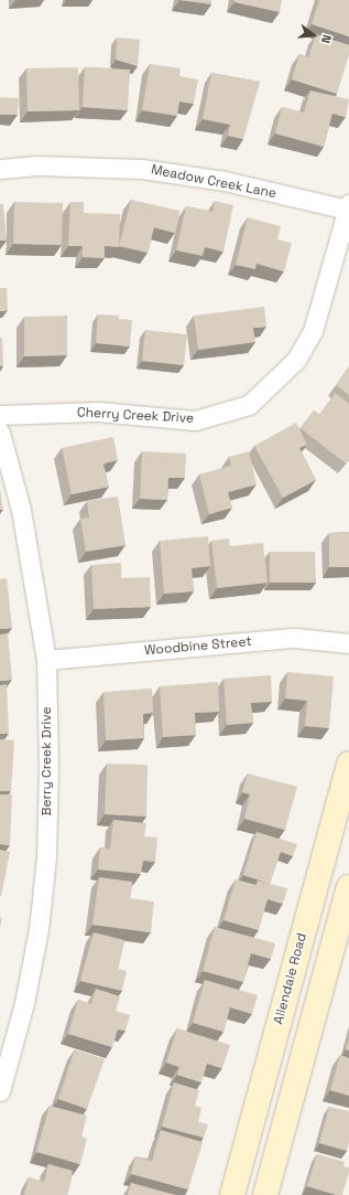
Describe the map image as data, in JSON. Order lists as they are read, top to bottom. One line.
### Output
{"streets":{"main road":["Allendale Road"],"street":["Meadow Creek Lane","Cherry Creek Drive","Woodbine Street","Berry Creek Drive"]},"crossings":[["Meadow Creek Lane","Cherry Creek Drive"],["Woodbine Street","Berry Creek Drive"]],"north":"right"}
